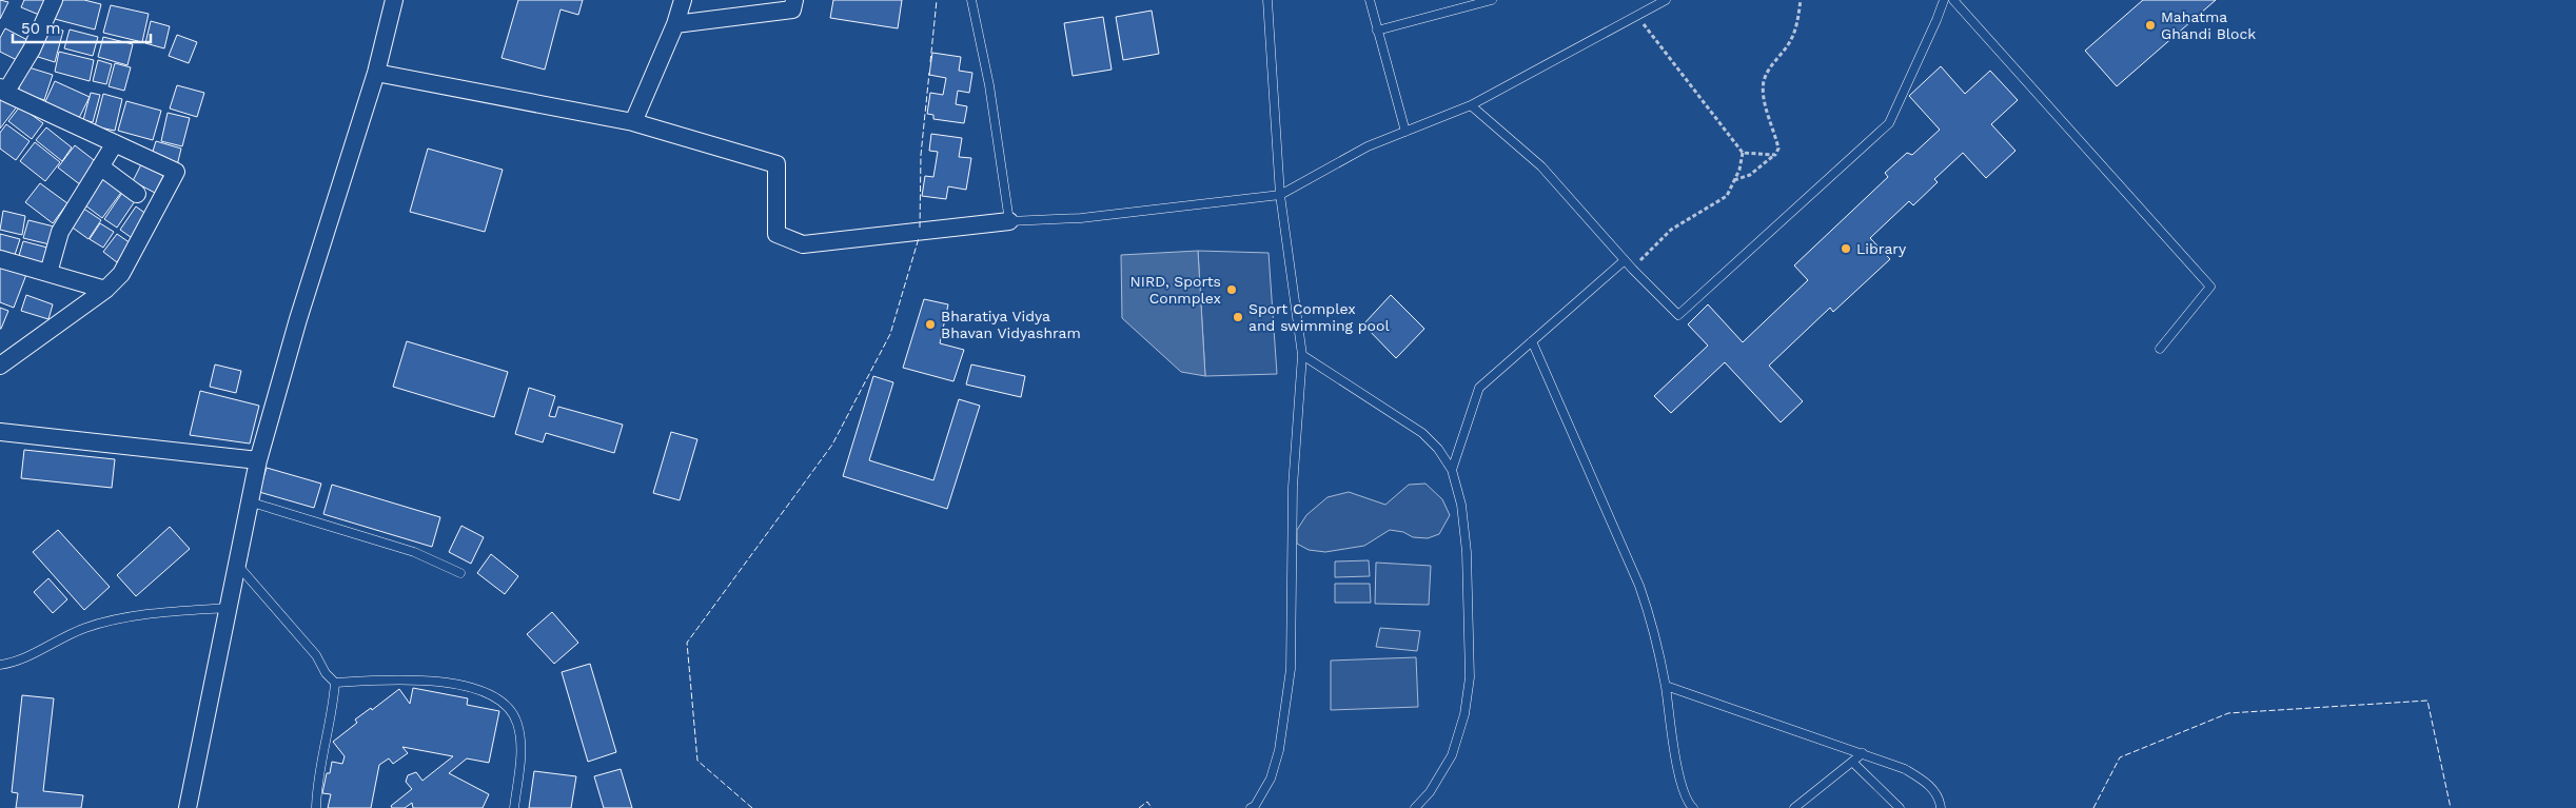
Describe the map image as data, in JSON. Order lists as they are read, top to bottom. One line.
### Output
{"places":["Mahatma Ghandi Block","Library","NIRD, Sports Conmplex","Sport Complex and swimming pool","Bharatiya Vidya Bhavan Vidyashram"],"scale_bar":"50 m"}
